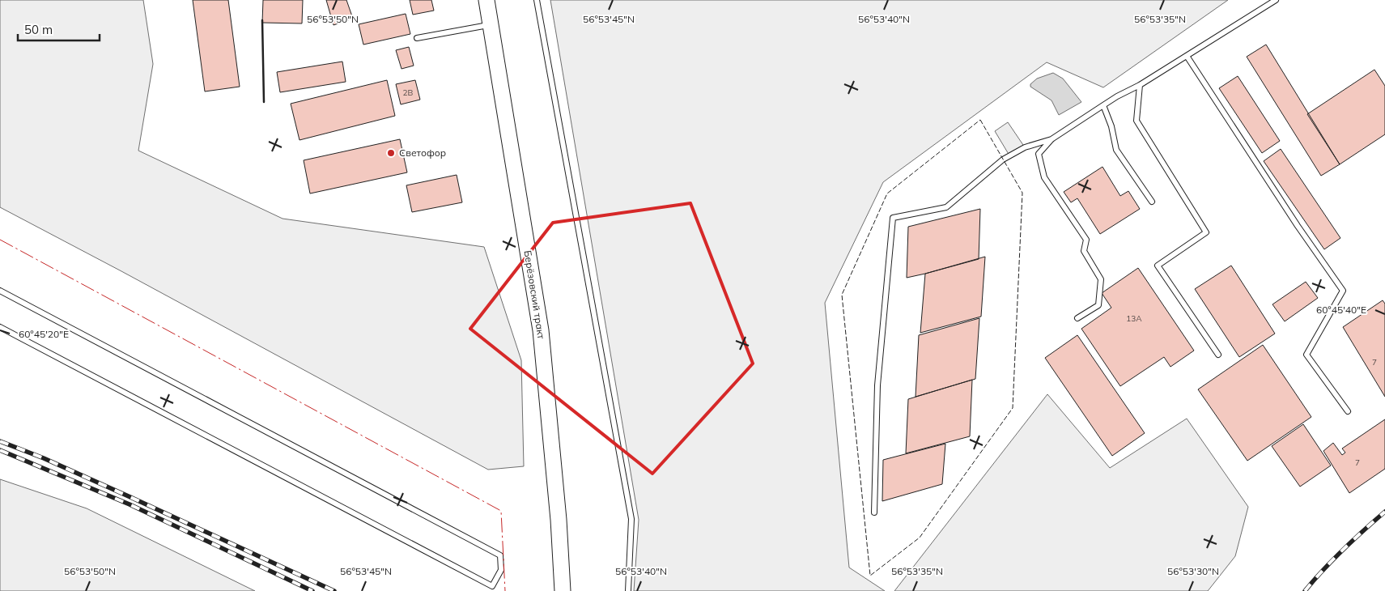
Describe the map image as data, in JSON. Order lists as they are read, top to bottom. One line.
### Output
{"streets":{"main road":["Берёзовский тракт"]},"places":["Светофор"],"house_numbers":["2В","13А","7","7"],"scale_bar":"50 m","coordinates":["56°53'50\"N","56°53'45\"N","56°53'40\"N","56°53'35\"N","60°45'40\"E","60°45'20\"E","56°53'30\"N"]}
